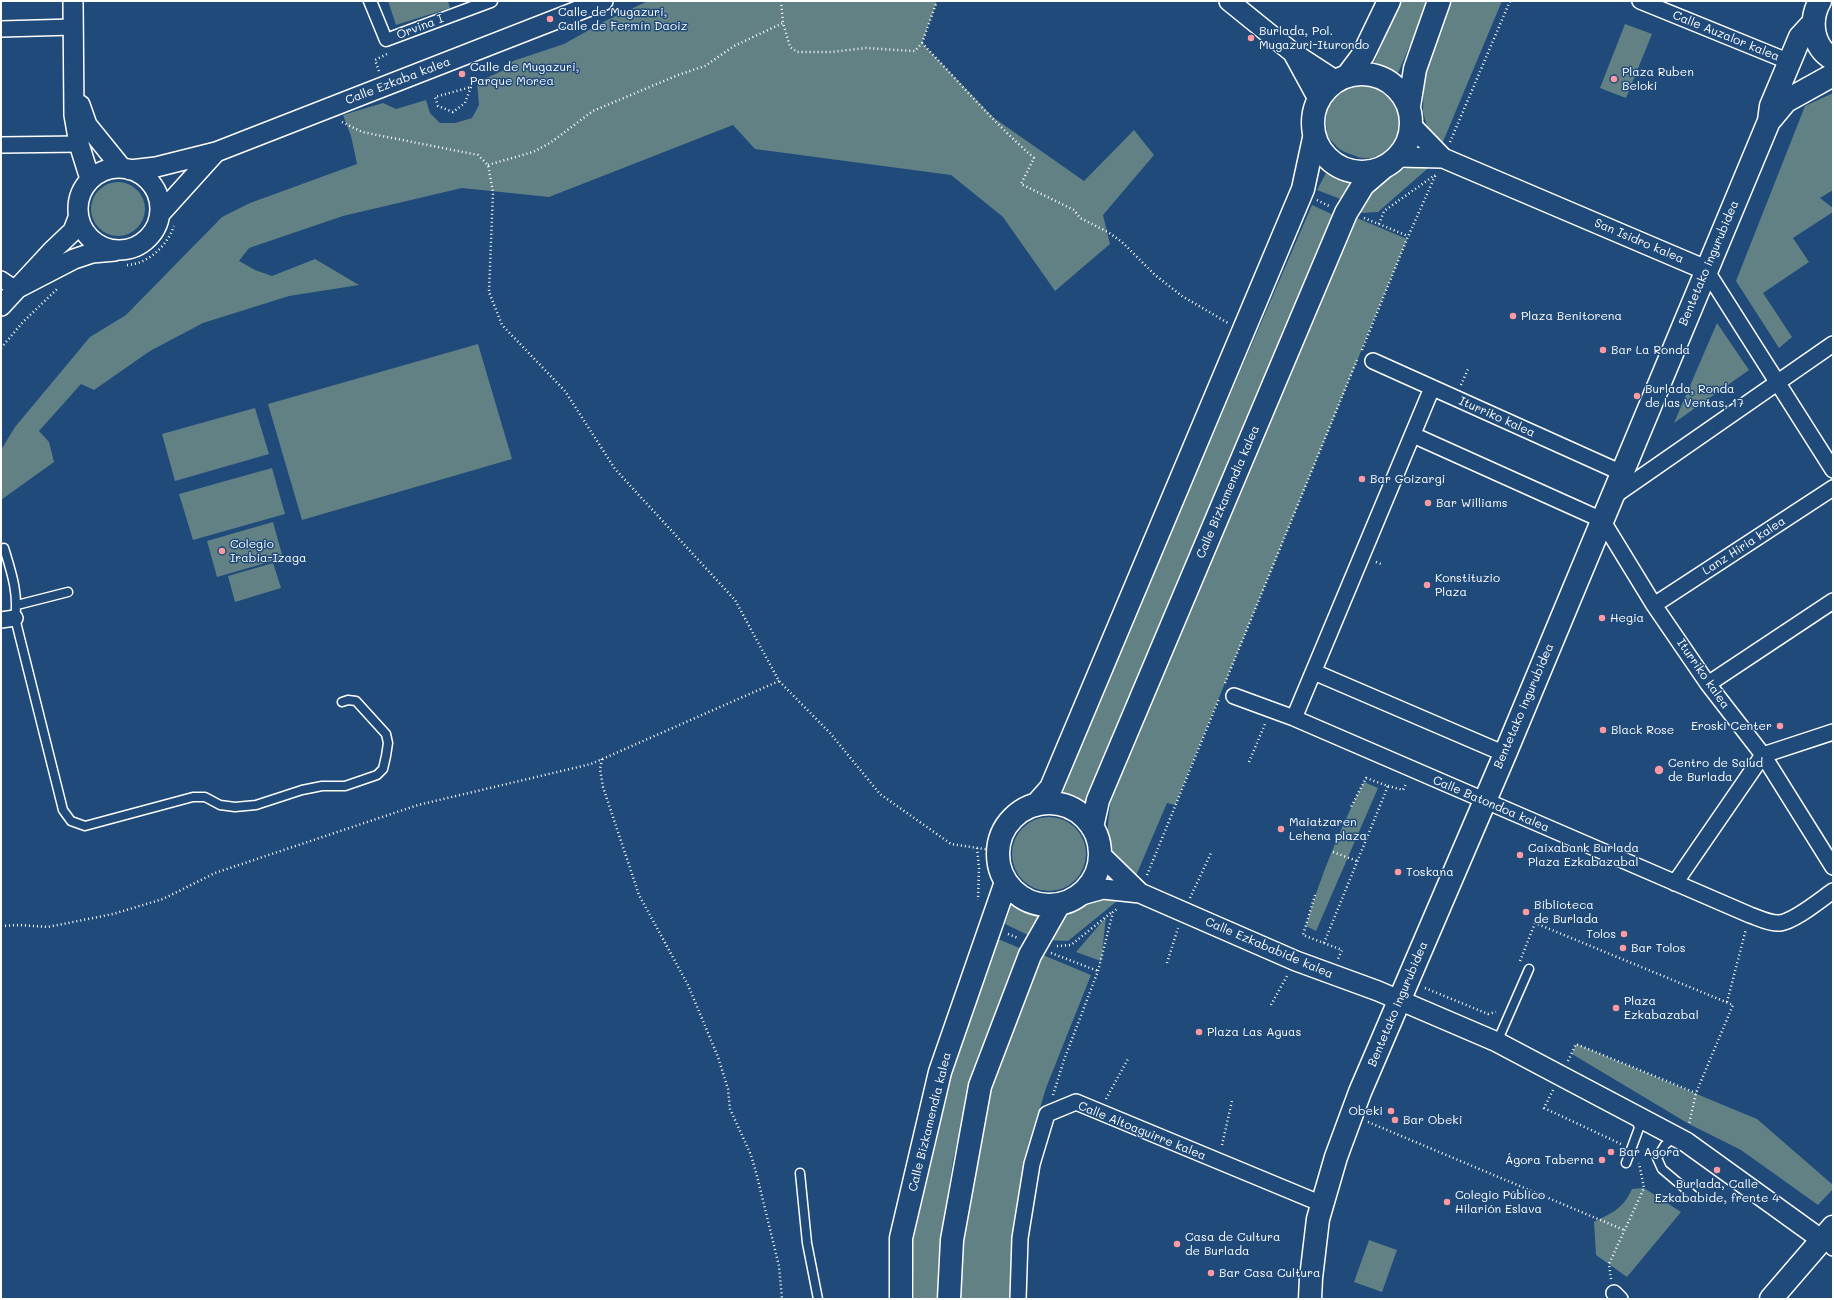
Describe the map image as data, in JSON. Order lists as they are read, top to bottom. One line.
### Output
{"streets":{"main road":["Bentetako ingurubidea","Calle Bizkamendia kalea"],"street":["Orvina I","Calle Auzalor kalea","Calle Ezkaba kalea","San Isidro kalea","Iturriko kalea","Lanz Hiria kalea","Calle Batondoa kalea","Calle Ezkababide kalea","Calle Altoaguirre kalea"]},"crossings":[["Calle Auzalor kalea","Bentetako ingurubidea"],["San Isidro kalea","Bentetako ingurubidea"],["San Isidro kalea","Calle Bizkamendia kalea"],["Bentetako ingurubidea","Iturriko kalea"],["Bentetako ingurubidea","Calle Batondoa kalea"],["Bentetako ingurubidea","Calle Ezkababide kalea"],["Bentetako ingurubidea","Calle Altoaguirre kalea"],["Iturriko kalea","Lanz Hiria kalea"],["Calle Bizkamendia kalea","Calle Ezkababide kalea"]],"places":["Calle de Mugazuri, Calle de Fermín Daoiz","Burlada, Pol. Mugazuri-Iturondo","Calle de Mugazuri, Parque Morea","Plaza Ruben Beloki","Plaza Benitorena","Bar La Ronda","Burlada, Ronda de las Ventas, 17","Bar Goizargi","Bar Williams","Colegio Irabia-Izaga","Konstituzio Plaza","Hegia","Eroski Center","Black Rose","Centro de Salud de Burlada","Maiatzaren Lehena plaza","Caixabank Burlada Plaza Ezkabazabal","Toskana","Biblioteca de Burlada","Tolos","Bar Tolos","Plaza Ezkabazabal","Plaza Las Aguas","Obeki","Bar Obeki","Bar Agora","Ágora Taberna","Burlada, Calle Ezkababide, frente 4","Colegio Público Hilarión Eslava","Casa de Cultura de Burlada","Bar Casa Cultura"]}
